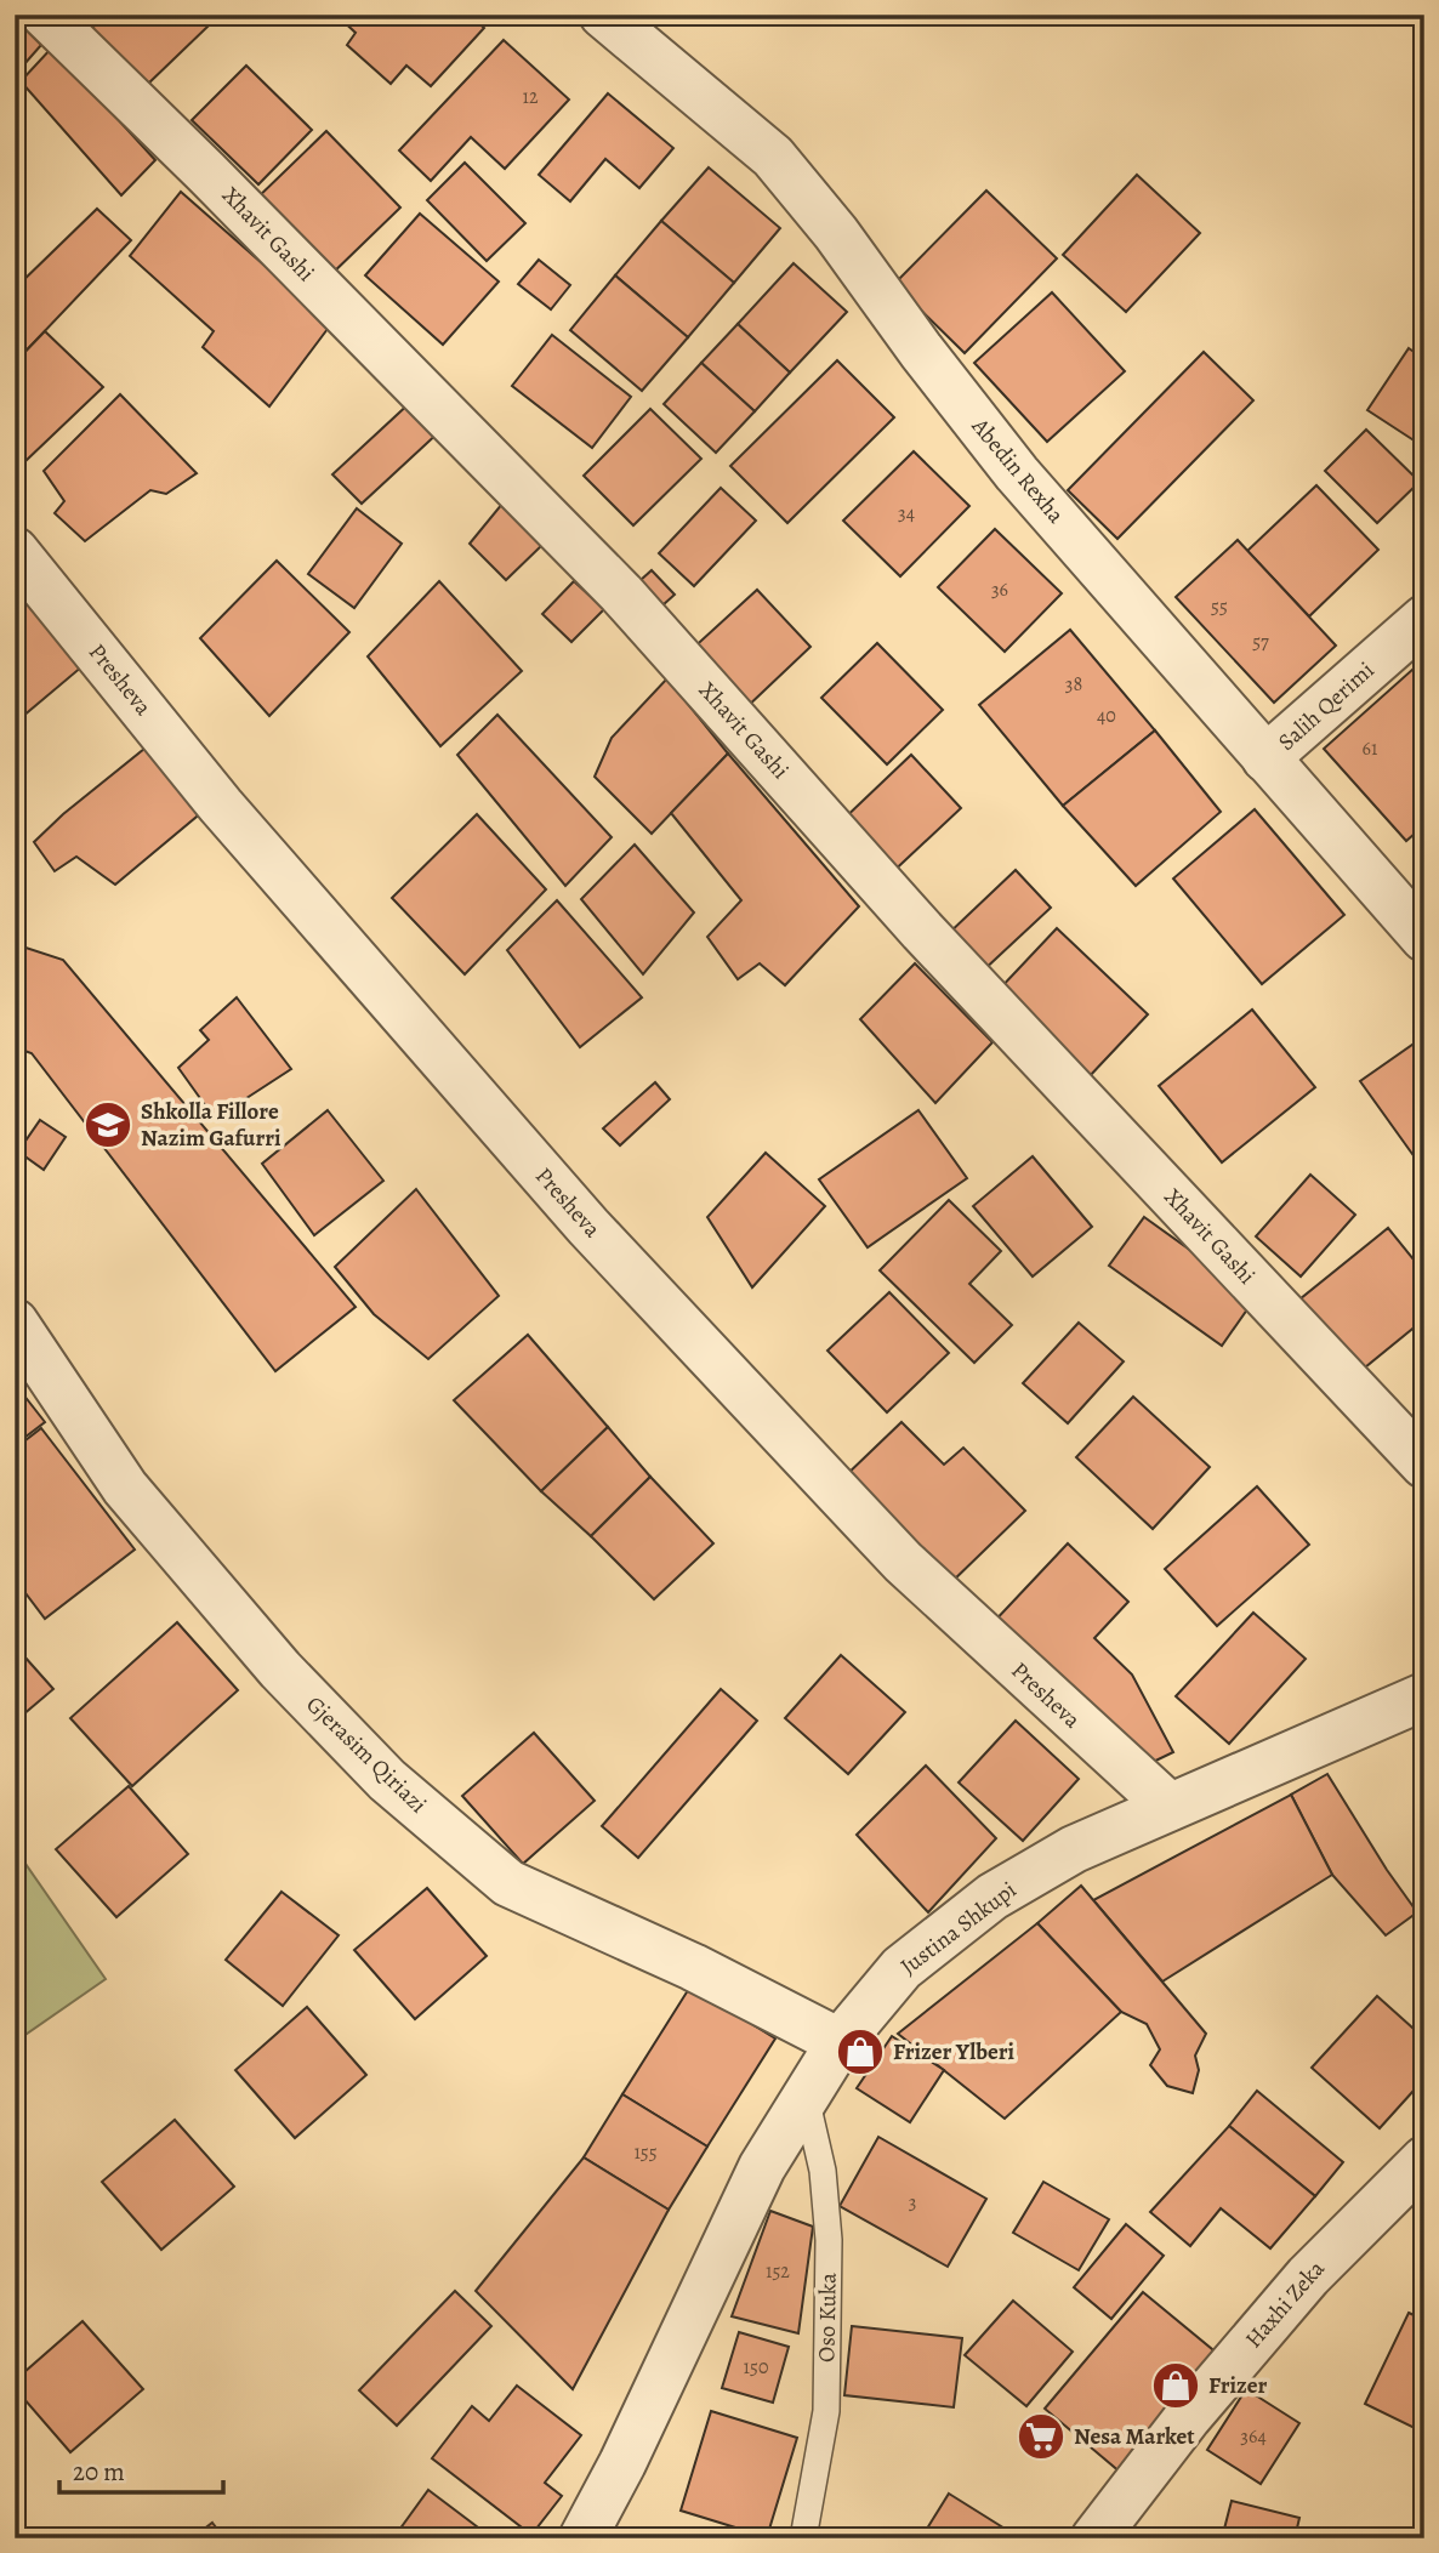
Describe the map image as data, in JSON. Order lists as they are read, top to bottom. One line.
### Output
{"streets":{"street":["Xhavit Gashi","Abedin Rexha","Presheva","Salih Qerimi","Gjerasim Qiriazi","Justina Shkupi","Haxhi Zeka"],"lane":["Oso Kuka"]},"crossings":[["Abedin Rexha","Salih Qerimi"],["Presheva","Justina Shkupi"],["Gjerasim Qiriazi","Justina Shkupi"],["Justina Shkupi","Oso Kuka"]],"places":{"school or university":["Shkolla Fillore Nazim Gafurri"],"shop":["Frizer Ylberi","Frizer"],"supermarket":["Nesa Market"]},"house_numbers":["12","34","36","55","57","38","40","61","155","3","152","150","364"],"scale_bar":"20 m"}
